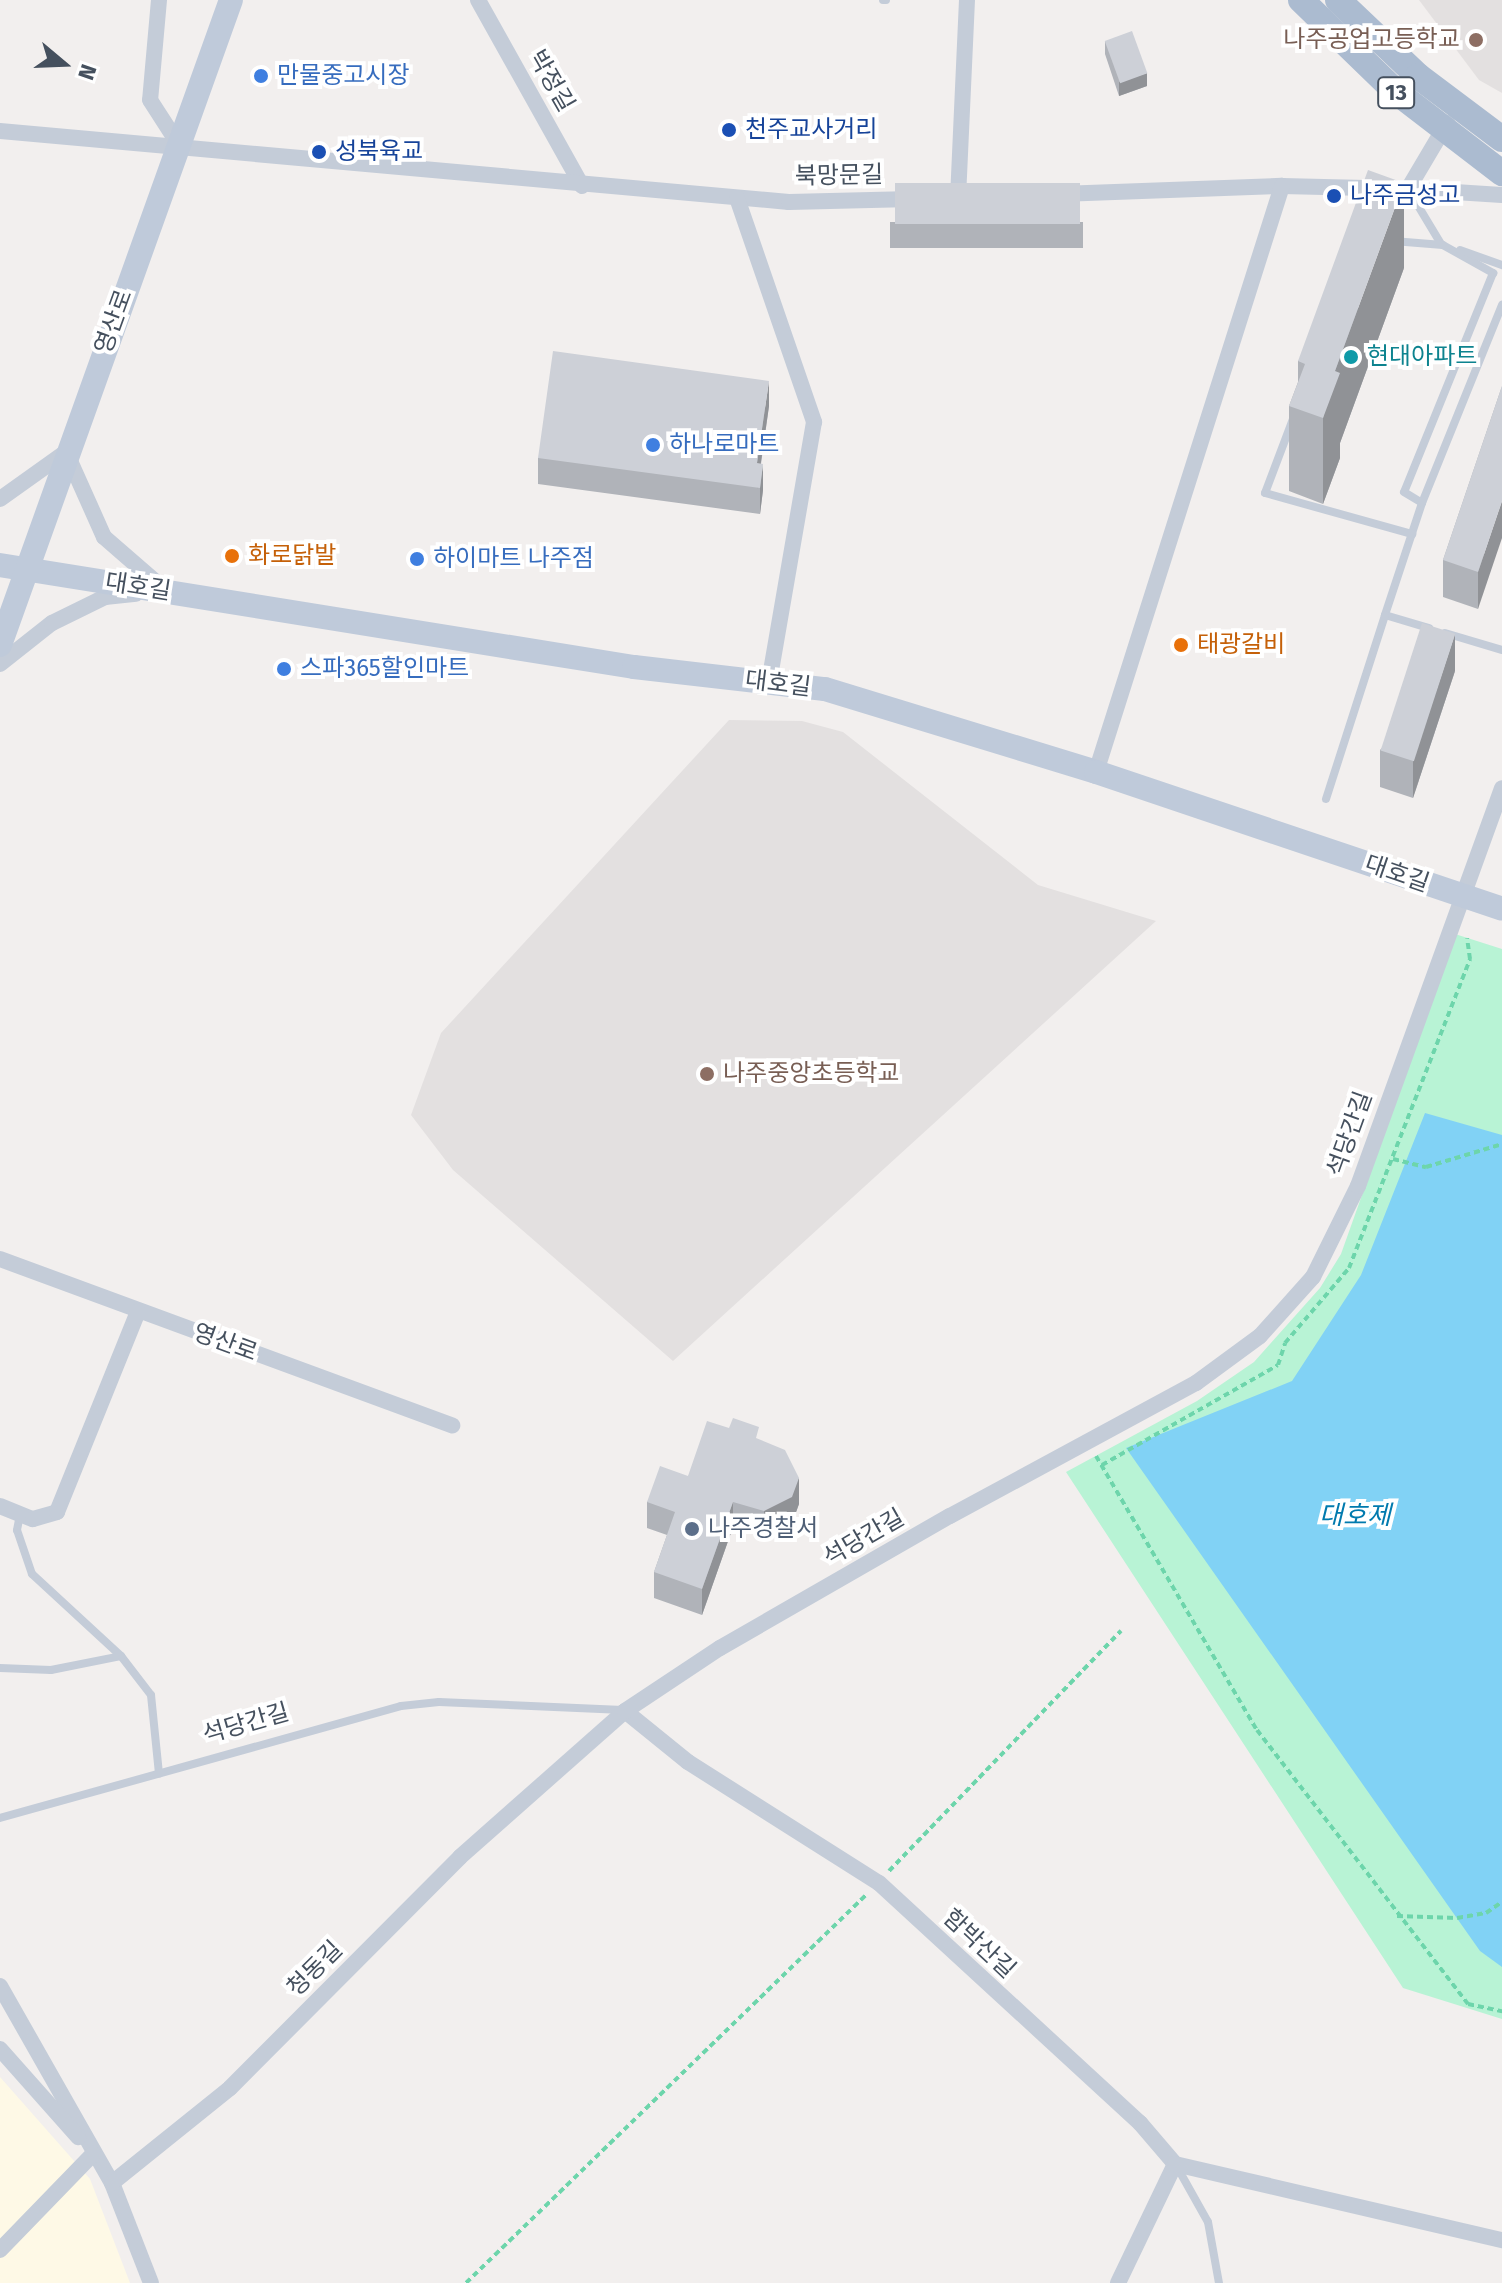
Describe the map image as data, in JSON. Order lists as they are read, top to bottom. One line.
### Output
{"streets":{"main road":["13"],"street":["박정길","북망문길","영산로","대호길","석당간길","함박산길","청동길"]},"crossings":[["박정길","북망문길"],["북망문길","영산로"],["영산로","대호길"],["대호길","석당간길"],["석당간길","함박산길"],["석당간길","청동길"],["함박산길","청동길"]],"water":["대호제"],"places":["나주공업고등학교","만물중고시장","천주교사거리","성북육교","나주금성고","현대아파트","하나로마트","화로닭발","하이마트 나주점","태광갈비","스파365할인마트","나주중앙초등학교","나주경찰서"],"north":"right"}
